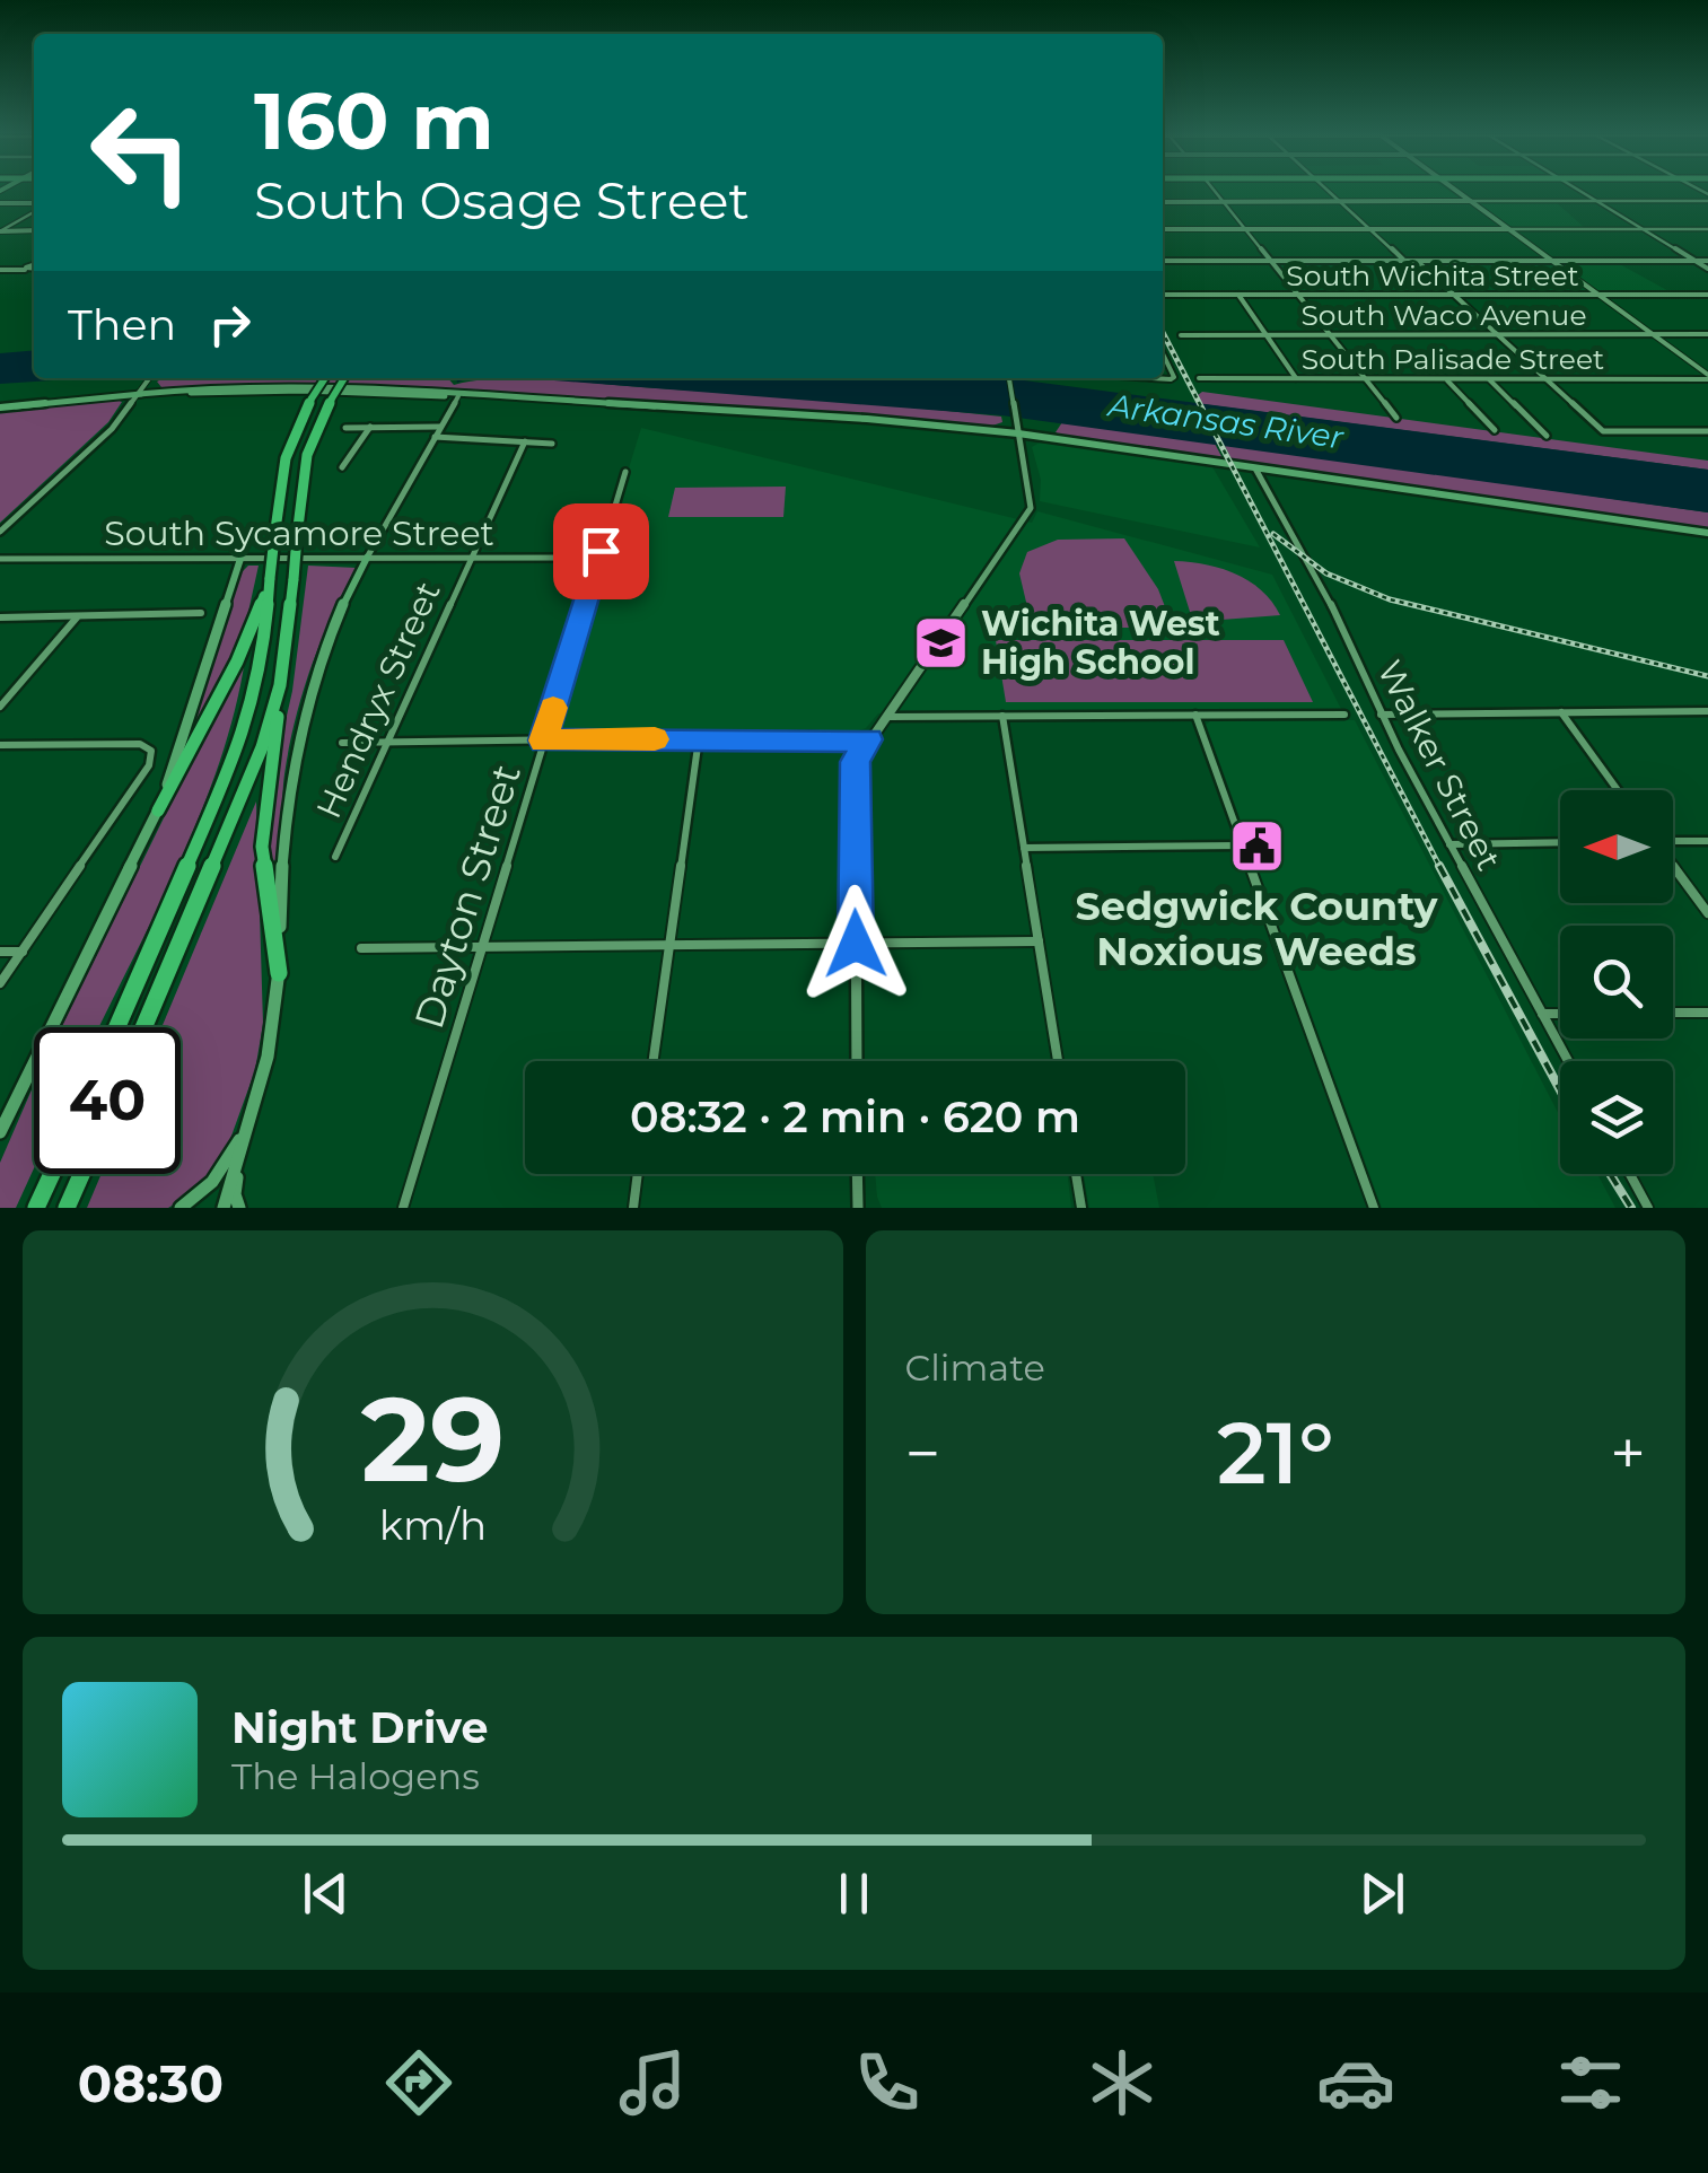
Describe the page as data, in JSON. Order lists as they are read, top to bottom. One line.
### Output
{"streets":{"street":["South Wichita Street","South Waco Avenue","South Palisade Street","South Sycamore Street","Hendryx Street","Walker Street","Dayton Street"]},"crossings":[["South Sycamore Street","Hendryx Street"],["South Sycamore Street","Dayton Street"]],"water":["Arkansas River"],"places":{"school or university":["Wichita West High School"],"public building":["Sedgwick County Noxious Weeds"]},"north":"left","page":{"turn":["160 m","South Osage Street"],"then":"Then","limit":"40","trip":"08:32 · 2 min · 620 m","tile":"Climate","heat":["−","21°","+"],"song":["Night Drive","The Halogens"],"tabs":"08:30","gauge":["29","km/h"]}}
